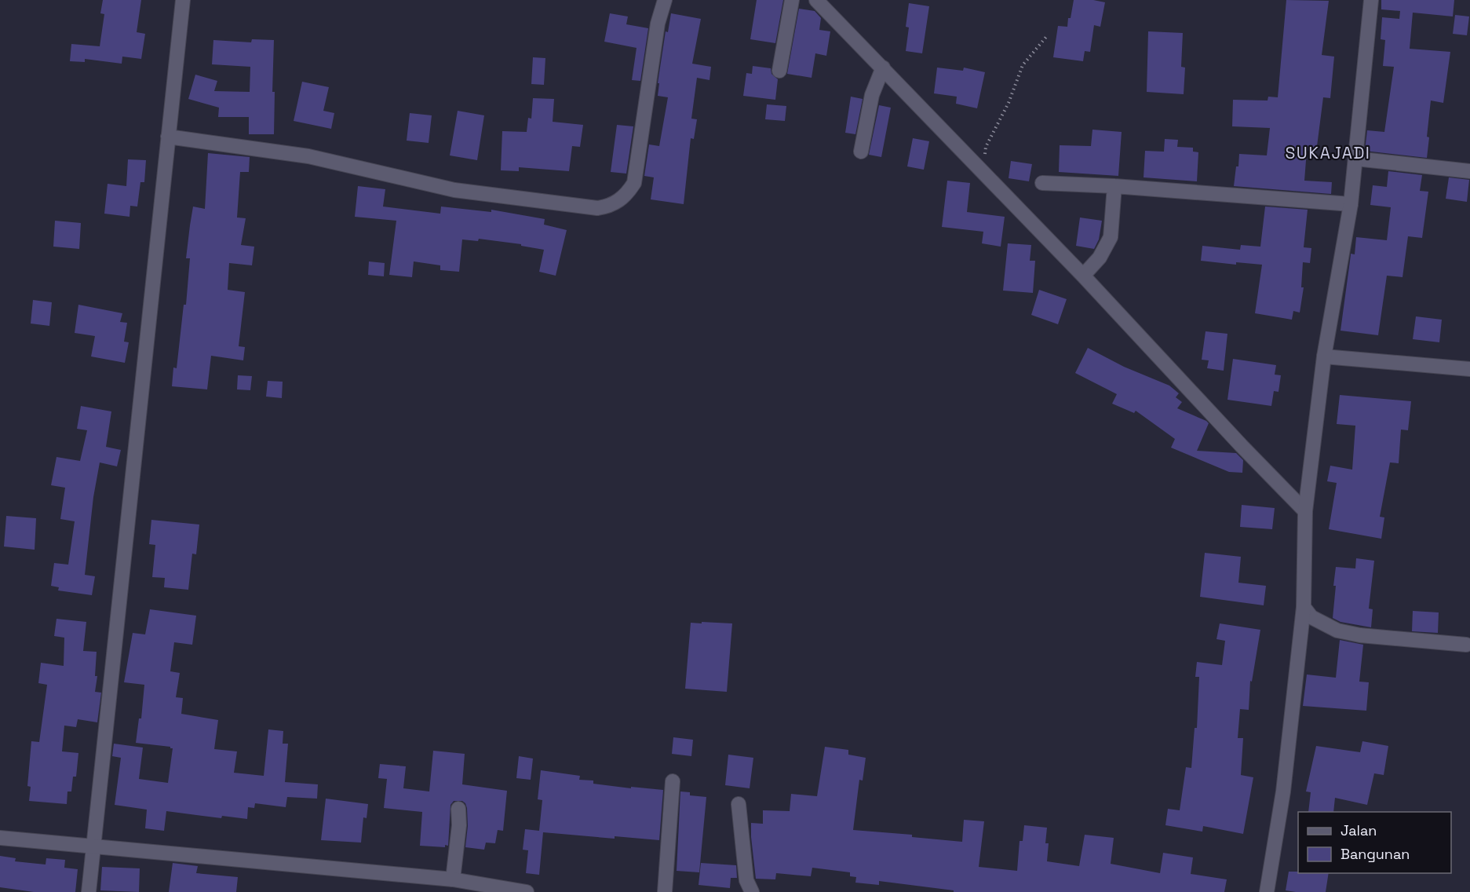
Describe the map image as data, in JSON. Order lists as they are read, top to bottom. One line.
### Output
{"districts":["SUKAJADI"],"legend":["Jalan","Bangunan"]}
